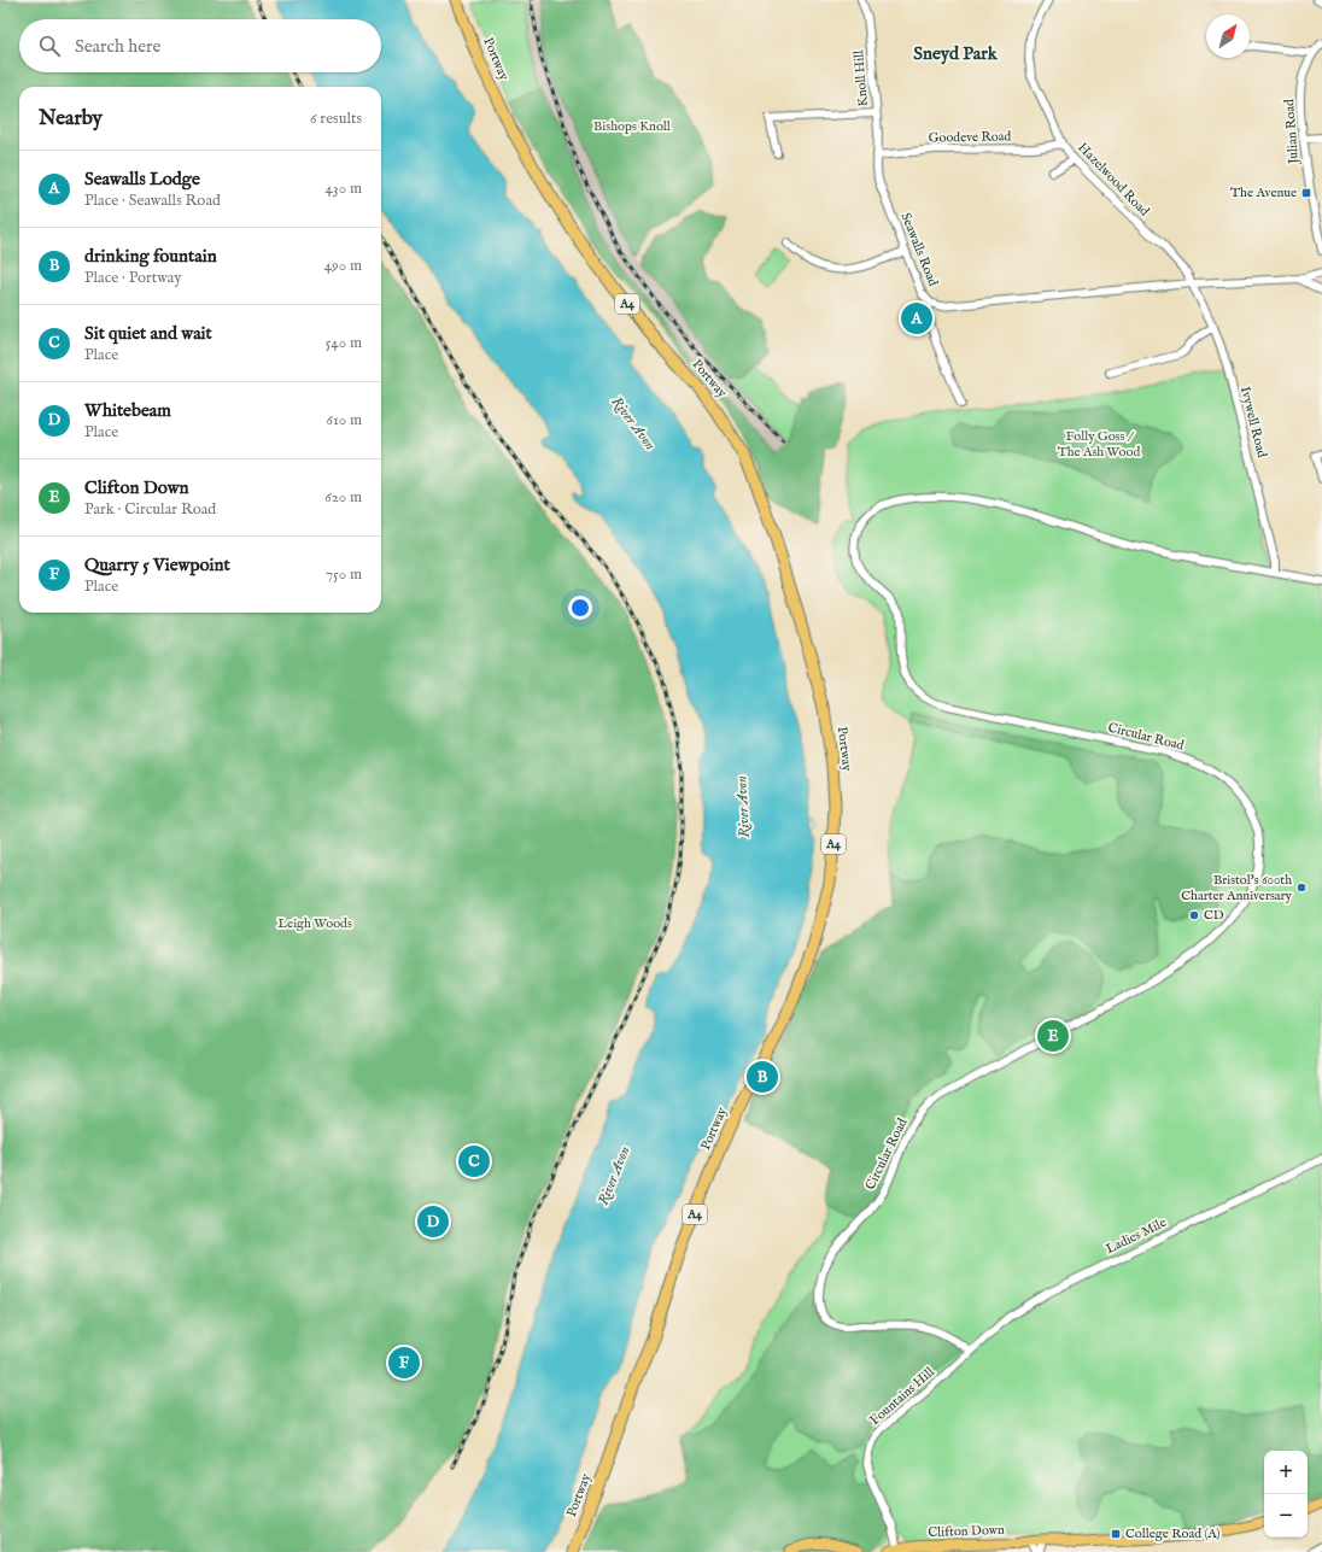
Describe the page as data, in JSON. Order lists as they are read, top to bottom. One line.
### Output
{"streets":{"highway":["Portway","A4"],"main road":["Clifton Down"],"street":["Knoll Hill","Julian Road","Goodeve Road","Hazelwood Road","Seawalls Road","Ivywell Road","Circular Road","Ladies Mile","Fountains Hill"]},"crossings":[["Knoll Hill","Goodeve Road"],["Knoll Hill","Seawalls Road"],["Goodeve Road","Hazelwood Road"],["Goodeve Road","Seawalls Road"],["Hazelwood Road","Ivywell Road"],["Ivywell Road","Circular Road"],["Circular Road","Ladies Mile"],["Circular Road","Fountains Hill"],["Ladies Mile","Fountains Hill"],["Fountains Hill","Clifton Down"]],"districts":["Sneyd Park"],"water":["River Avon"],"parks":["Bishops Knoll","Folly Goss / The Ash Wood","Leigh Woods"],"places":{"transit":["The Avenue","College Road (A)"],"other":["Bristol's 600th Charter Anniversary","CD"]},"north":"top right","page":{"search":"Search here","heading":["Nearby","6 results"],"list":[{"mark":"A","name":"Seawalls Lodge","note":"Place · Seawalls Road","value":"430 m"},{"mark":"B","name":"drinking fountain","note":"Place · Portway","value":"490 m"},{"mark":"C","name":"Sit quiet and wait","note":"Place","value":"540 m"},{"mark":"D","name":"Whitebeam","note":"Place","value":"610 m"},{"mark":"E","name":"Clifton Down","note":"Park · Circular Road","value":"620 m"},{"mark":"F","name":"Quarry 5 Viewpoint","note":"Place","value":"750 m"}],"pins":["A","E","B","C","D","F"],"map_buttons":["+","−"]}}
